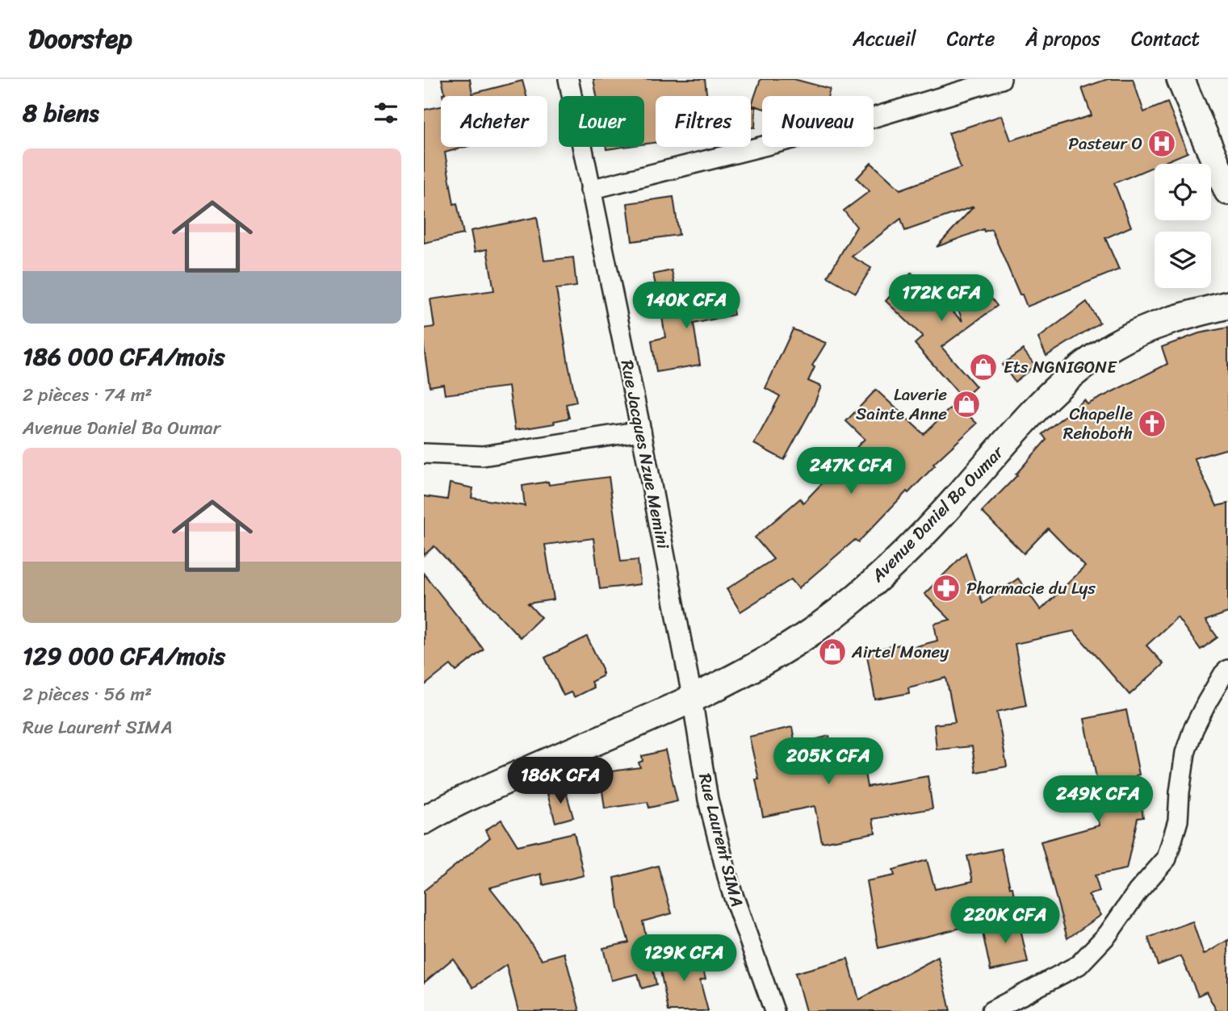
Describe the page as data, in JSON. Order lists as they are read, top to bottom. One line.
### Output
{"streets":{"main road":["Avenue Daniel Ba Oumar"],"street":["Rue Jacques Nzue Memini","Rue Laurent SIMA"]},"crossings":[["Rue Jacques Nzue Memini","Avenue Daniel Ba Oumar"],["Rue Jacques Nzue Memini","Rue Laurent SIMA"],["Avenue Daniel Ba Oumar","Rue Laurent SIMA"]],"places":{"hospital":["Pasteur O"],"shop":["Ets NGNIGONE","Laverie Sainte Anne","Airtel Money"],"church":["Chapelle Rehoboth"],"pharmacy":["Pharmacie du Lys"]},"page":{"header":"Doorstep","nav":["Accueil","Carte","À propos","Contact"],"heading":"8 biens","chip":["Acheter","Louer","Filtres","Nouveau"],"list":[{"name":"186 000 CFA/mois","note":"2 pièces · 74 m² · Avenue Daniel Ba Oumar"},{"name":"129 000 CFA/mois","note":"2 pièces · 56 m² · Rue Laurent SIMA"}],"price":["172K CFA","140K CFA","247K CFA","205K CFA","186K CFA","249K CFA","220K CFA","129K CFA"]}}
